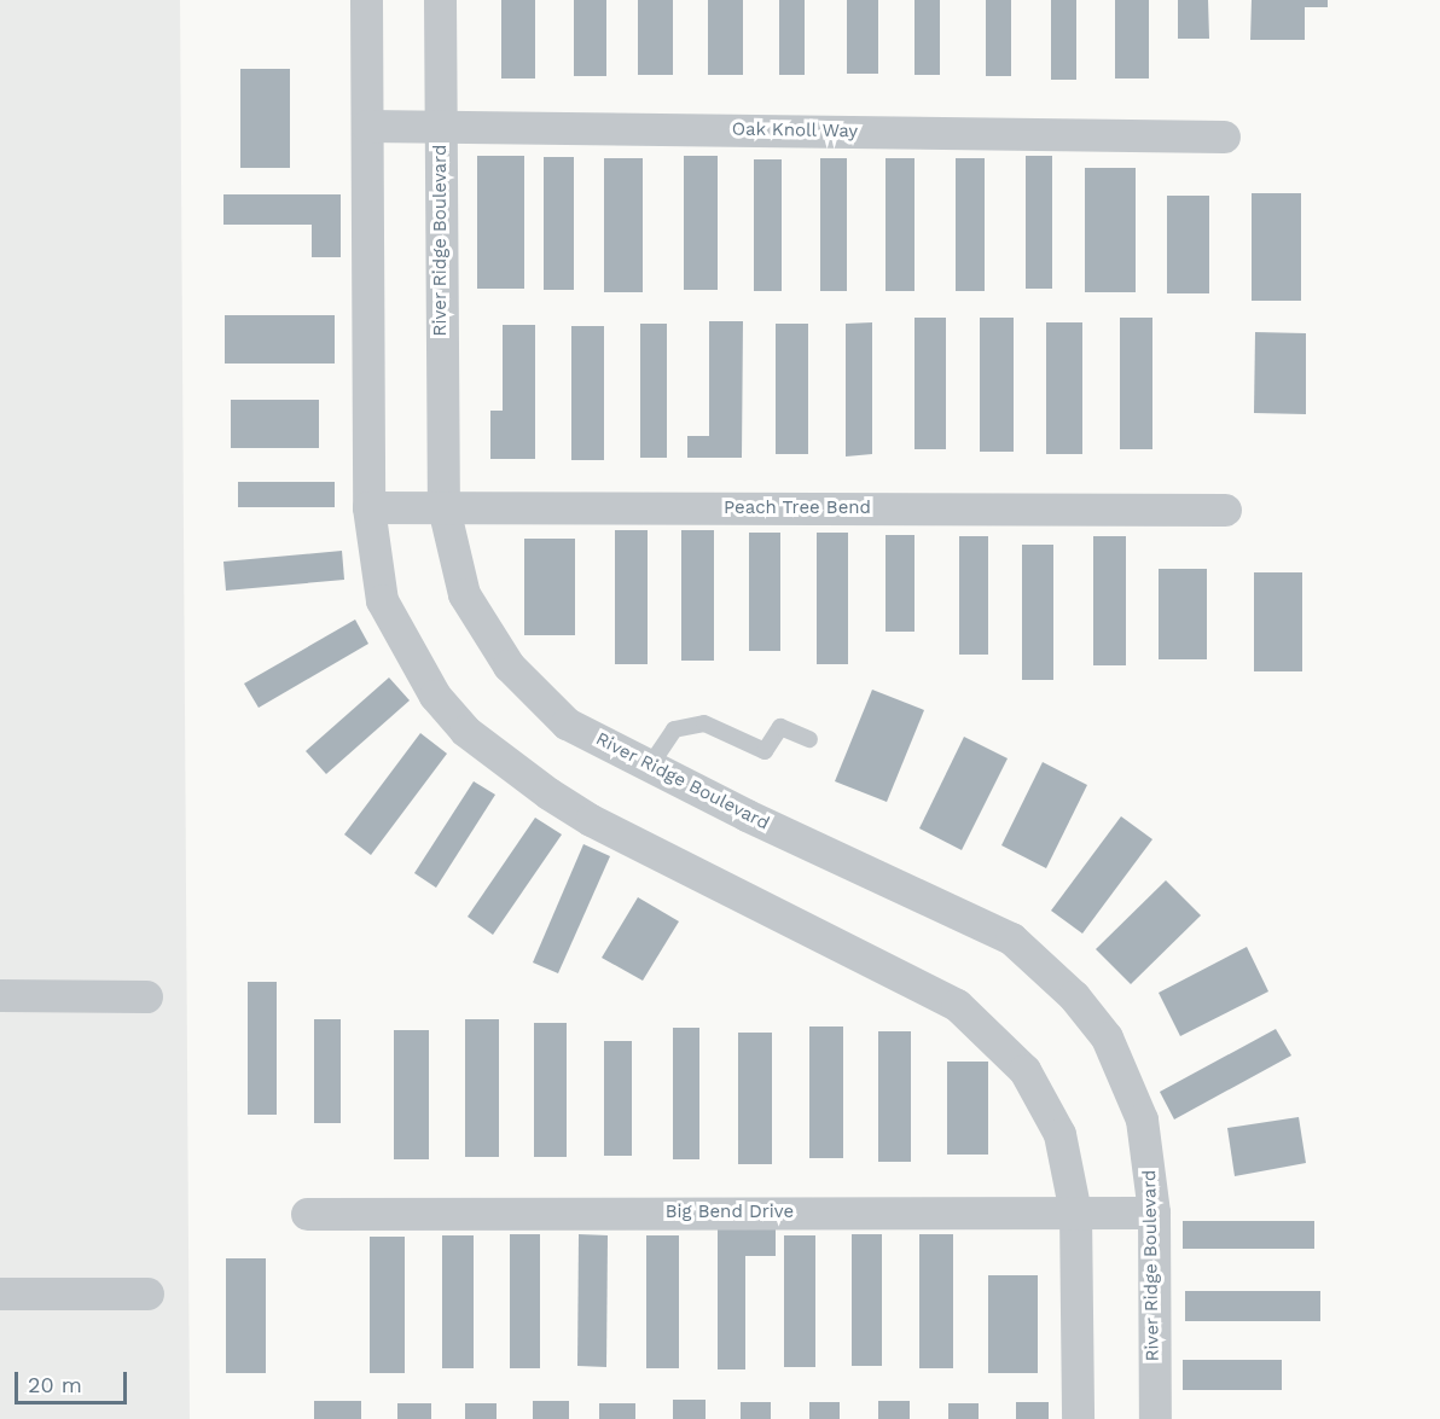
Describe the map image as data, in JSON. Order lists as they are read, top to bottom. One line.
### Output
{"streets":{"street":["Oak Knoll Way","River Ridge Boulevard","Peach Tree Bend","Big Bend Drive"]},"crossings":[["Oak Knoll Way","River Ridge Boulevard"],["River Ridge Boulevard","Peach Tree Bend"],["River Ridge Boulevard","Big Bend Drive"]],"scale_bar":"20 m"}
